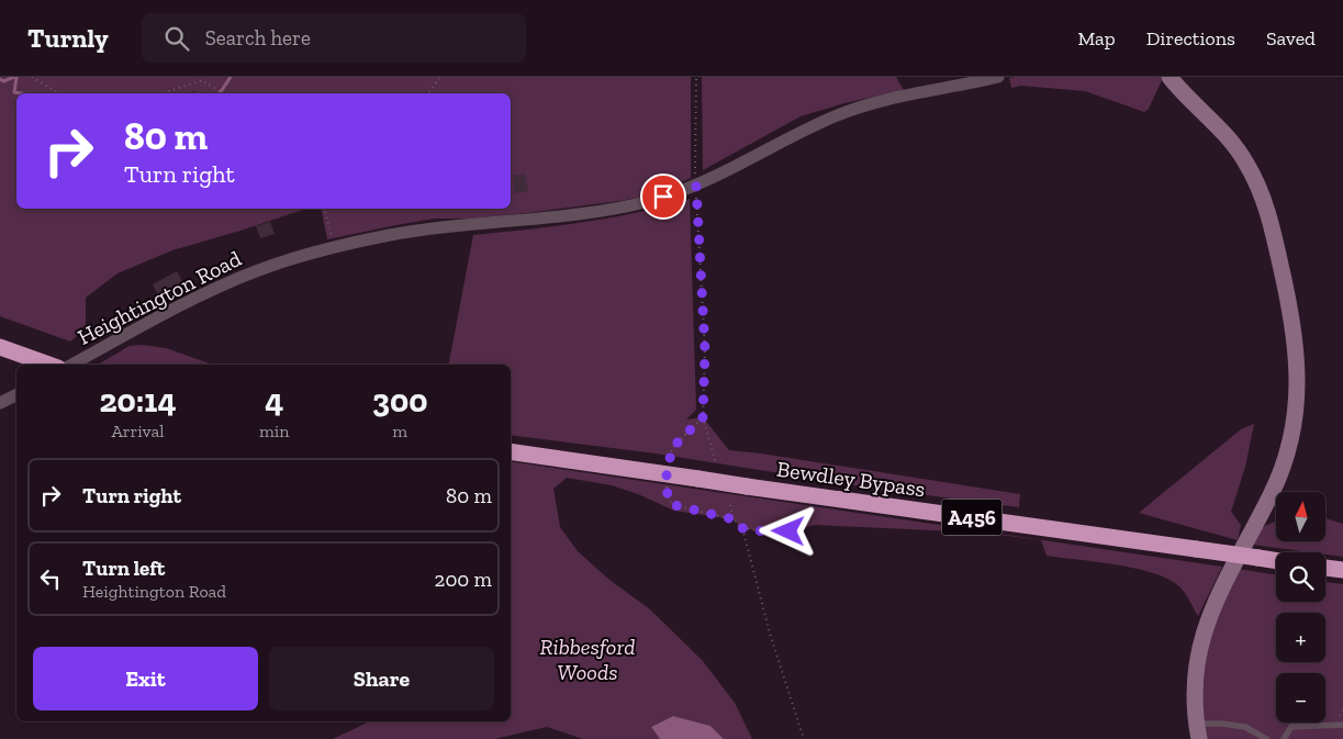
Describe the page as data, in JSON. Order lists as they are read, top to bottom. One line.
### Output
{"streets":{"highway":["Bewdley Bypass","A456"],"street":["Heightington Road"]},"parks":["Ribbesford Woods"],"north":"top","page":{"header":"Turnly","search":"Search here","nav":["Map","Directions","Saved"],"turn":["80 m","Turn right"],"eta":["20:14","Arrival","4","min","300","m"],"list":[{"name":"Turn right","value":"80 m"},{"name":"Turn left","note":"Heightington Road","value":"200 m"}],"map_buttons":["+","−"],"buttons":["Exit","Share"]}}
